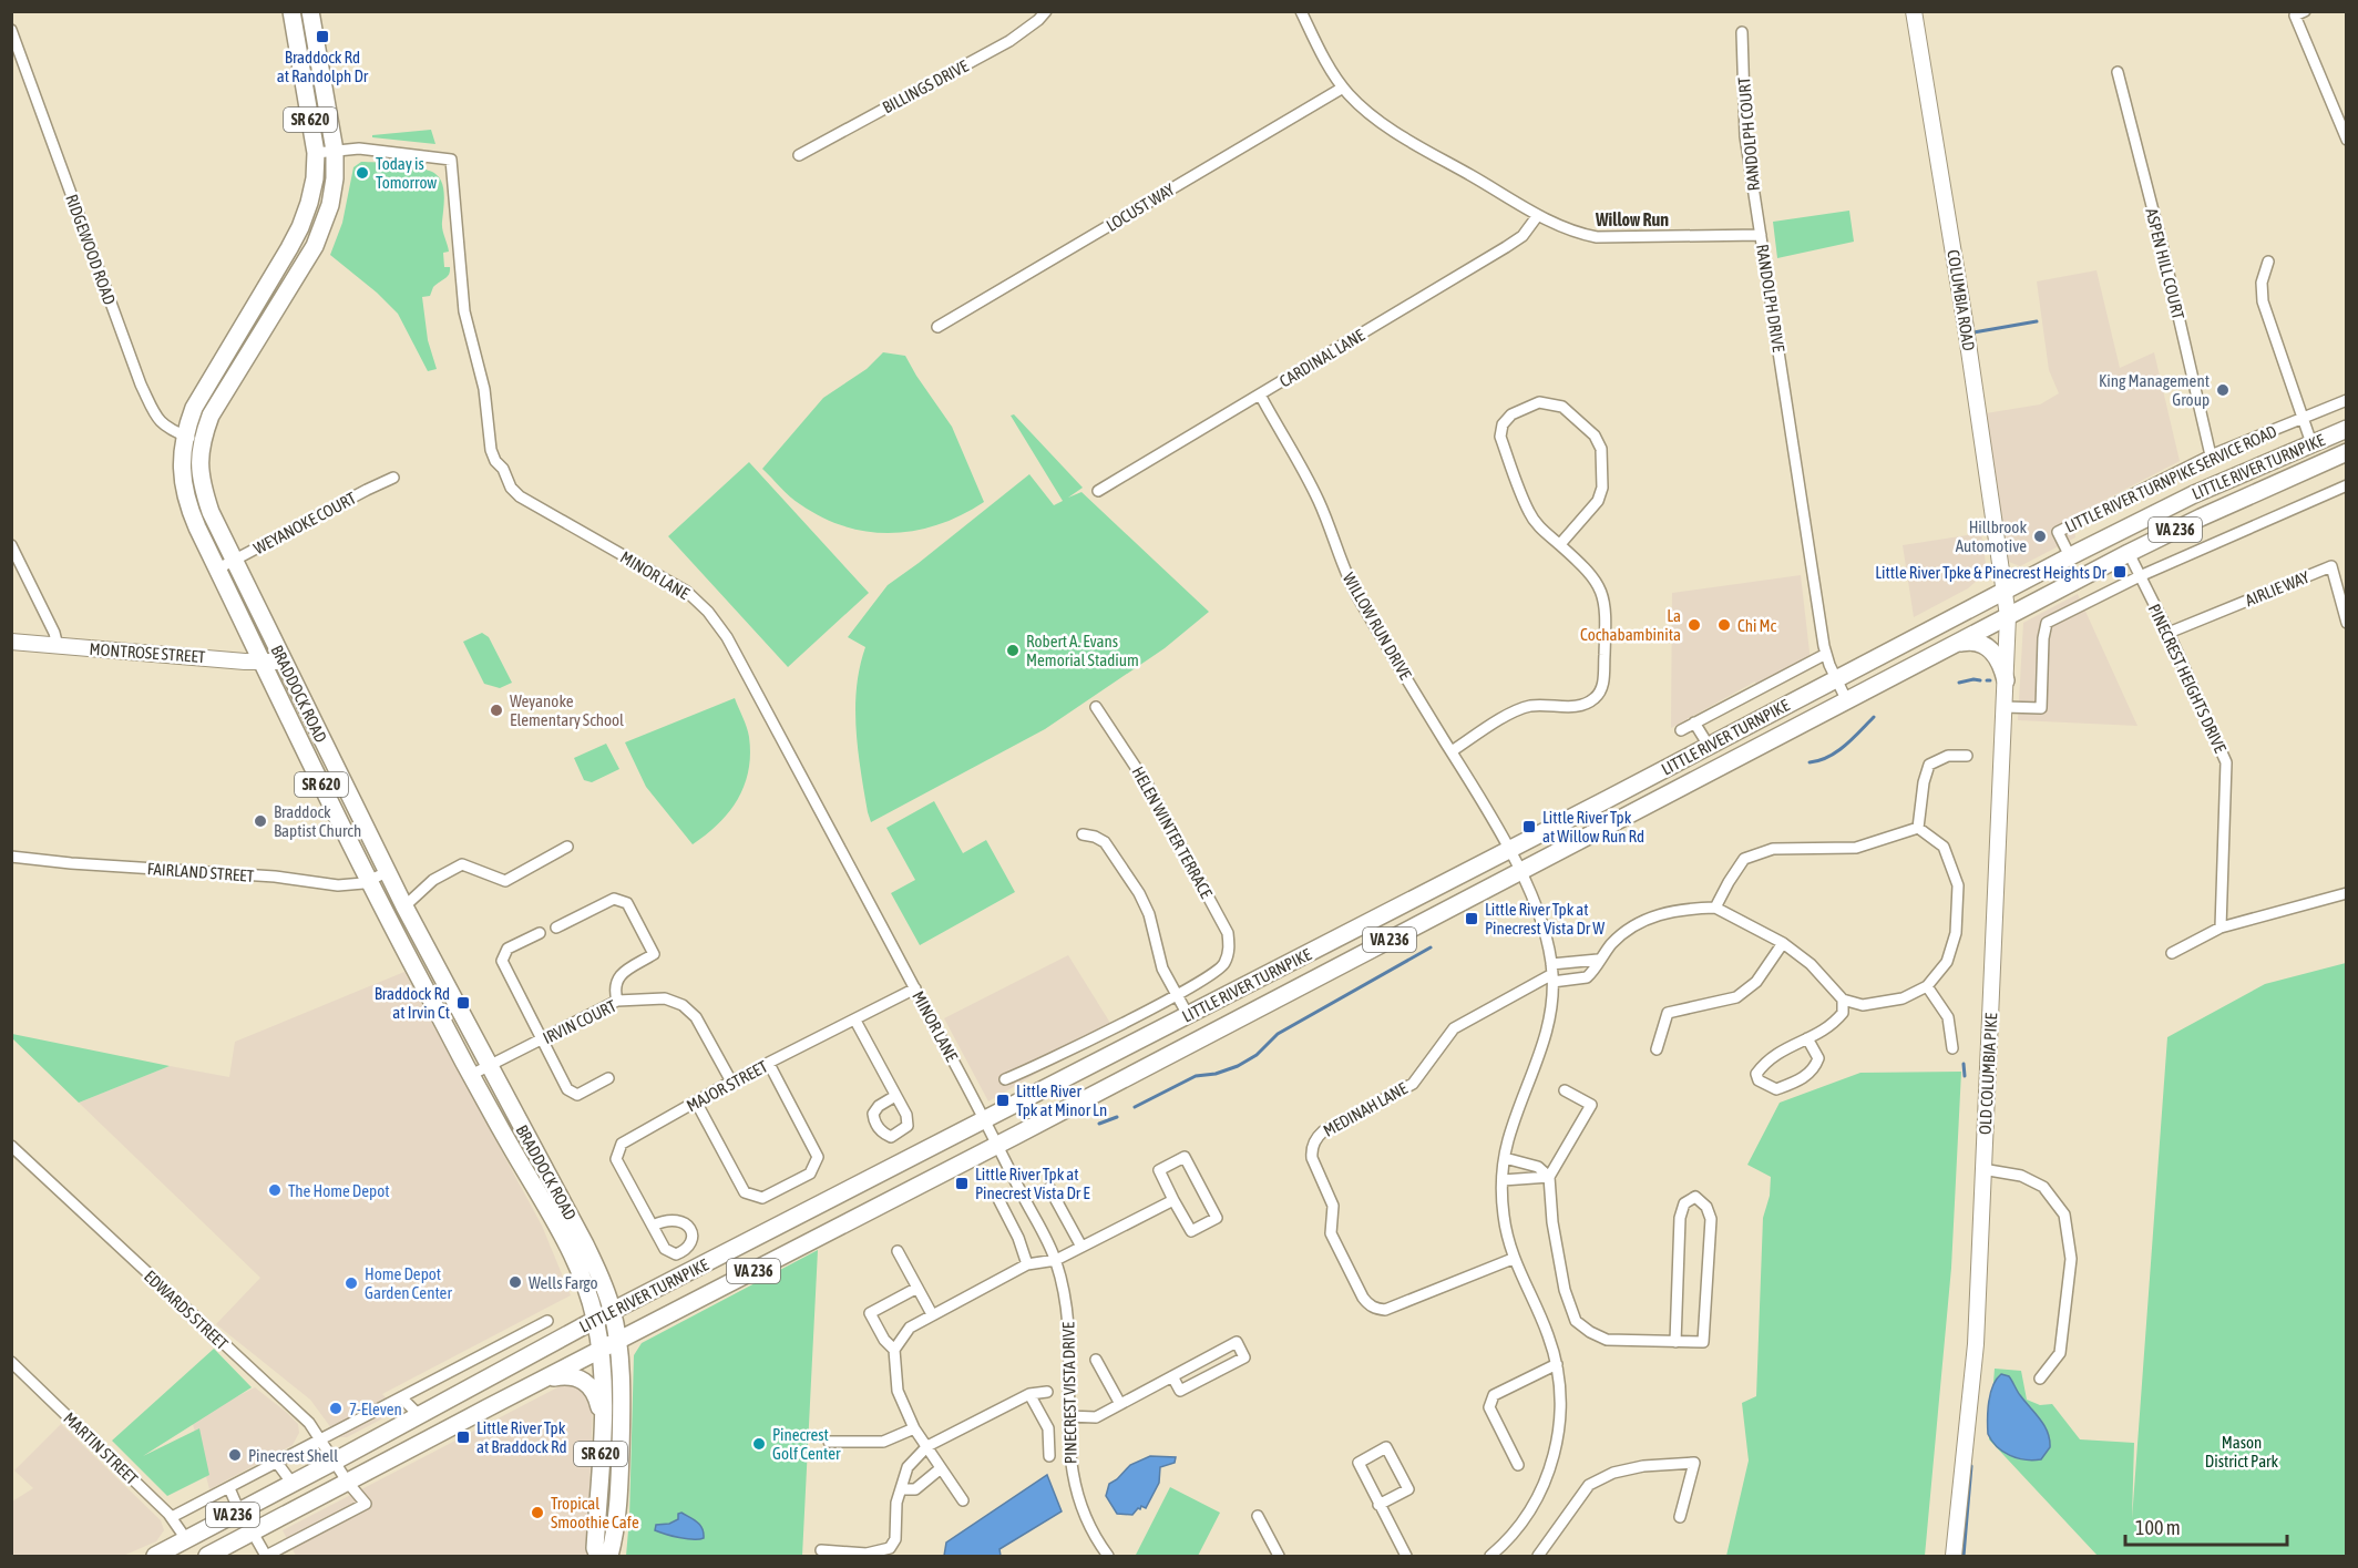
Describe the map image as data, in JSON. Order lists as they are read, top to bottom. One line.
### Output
{"streets":{"main road":["SR 620","LITTLE RIVER TURNPIKE","VA 236","BRADDOCK ROAD"],"street":["BILLINGS DRIVE","RANDOLPH COURT","LOCUST WAY","RIDGEWOOD ROAD","ASPEN HILL COURT","RANDOLPH DRIVE","COLUMBIA ROAD","CARDINAL LANE","LITTLE RIVER TURNPIKE SERVICE ROAD","WEYANOKE COURT","MINOR LANE","AIRLIE WAY","WILLOW RUN DRIVE","MONTROSE STREET","PINECREST HEIGHTS DRIVE","HELEN WINTER TERRACE","FAIRLAND STREET","IRVIN COURT","OLD COLUMBIA PIKE","MAJOR STREET","MEDINAH LANE","EDWARDS STREET","PINECREST VISTA DRIVE","MARTIN STREET"]},"crossings":[["RANDOLPH COURT","RANDOLPH DRIVE"],["LOCUST WAY","RANDOLPH DRIVE"],["RIDGEWOOD ROAD","BRADDOCK ROAD"],["ASPEN HILL COURT","LITTLE RIVER TURNPIKE SERVICE ROAD"],["RANDOLPH DRIVE","CARDINAL LANE"],["RANDOLPH DRIVE","LITTLE RIVER TURNPIKE"],["COLUMBIA ROAD","LITTLE RIVER TURNPIKE"],["COLUMBIA ROAD","OLD COLUMBIA PIKE"],["CARDINAL LANE","WILLOW RUN DRIVE"],["LITTLE RIVER TURNPIKE","LITTLE RIVER TURNPIKE SERVICE ROAD"],["LITTLE RIVER TURNPIKE","MINOR LANE"],["LITTLE RIVER TURNPIKE","WILLOW RUN DRIVE"],["LITTLE RIVER TURNPIKE","PINECREST HEIGHTS DRIVE"],["LITTLE RIVER TURNPIKE","BRADDOCK ROAD"],["LITTLE RIVER TURNPIKE","OLD COLUMBIA PIKE"],["LITTLE RIVER TURNPIKE","EDWARDS STREET"],["LITTLE RIVER TURNPIKE","PINECREST VISTA DRIVE"],["LITTLE RIVER TURNPIKE","MARTIN STREET"],["WEYANOKE COURT","BRADDOCK ROAD"],["MINOR LANE","BRADDOCK ROAD"],["MINOR LANE","MAJOR STREET"],["MINOR LANE","PINECREST VISTA DRIVE"],["AIRLIE WAY","PINECREST HEIGHTS DRIVE"],["MONTROSE STREET","BRADDOCK ROAD"],["BRADDOCK ROAD","FAIRLAND STREET"],["BRADDOCK ROAD","IRVIN COURT"],["IRVIN COURT","MAJOR STREET"]],"districts":["Willow Run"],"parks":["Mason District Park"],"places":{"transit":["Braddock Rd at Randolph Dr","Little River Tpke & Pinecrest Heights Dr","Little River Tpk at Willow Run Rd","Little River Tpk at Pinecrest Vista Dr W","Braddock Rd at Irvin Ct","Little River Tpk at Minor Ln","Little River Tpk at Pinecrest Vista Dr E","Little River Tpk at Braddock Rd"],"other":["Today is Tomorrow","King Management Group","Hillbrook Automotive","La Cochabambinita","Chi Mc","Robert A. Evans Memorial Stadium","Weyanoke Elementary School","Braddock Baptist Church","The Home Depot","Wells Fargo","Home Depot Garden Center","7-Eleven","Pinecrest Golf Center","Pinecrest Shell","Tropical Smoothie Cafe"]},"scale_bar":"100 m"}
